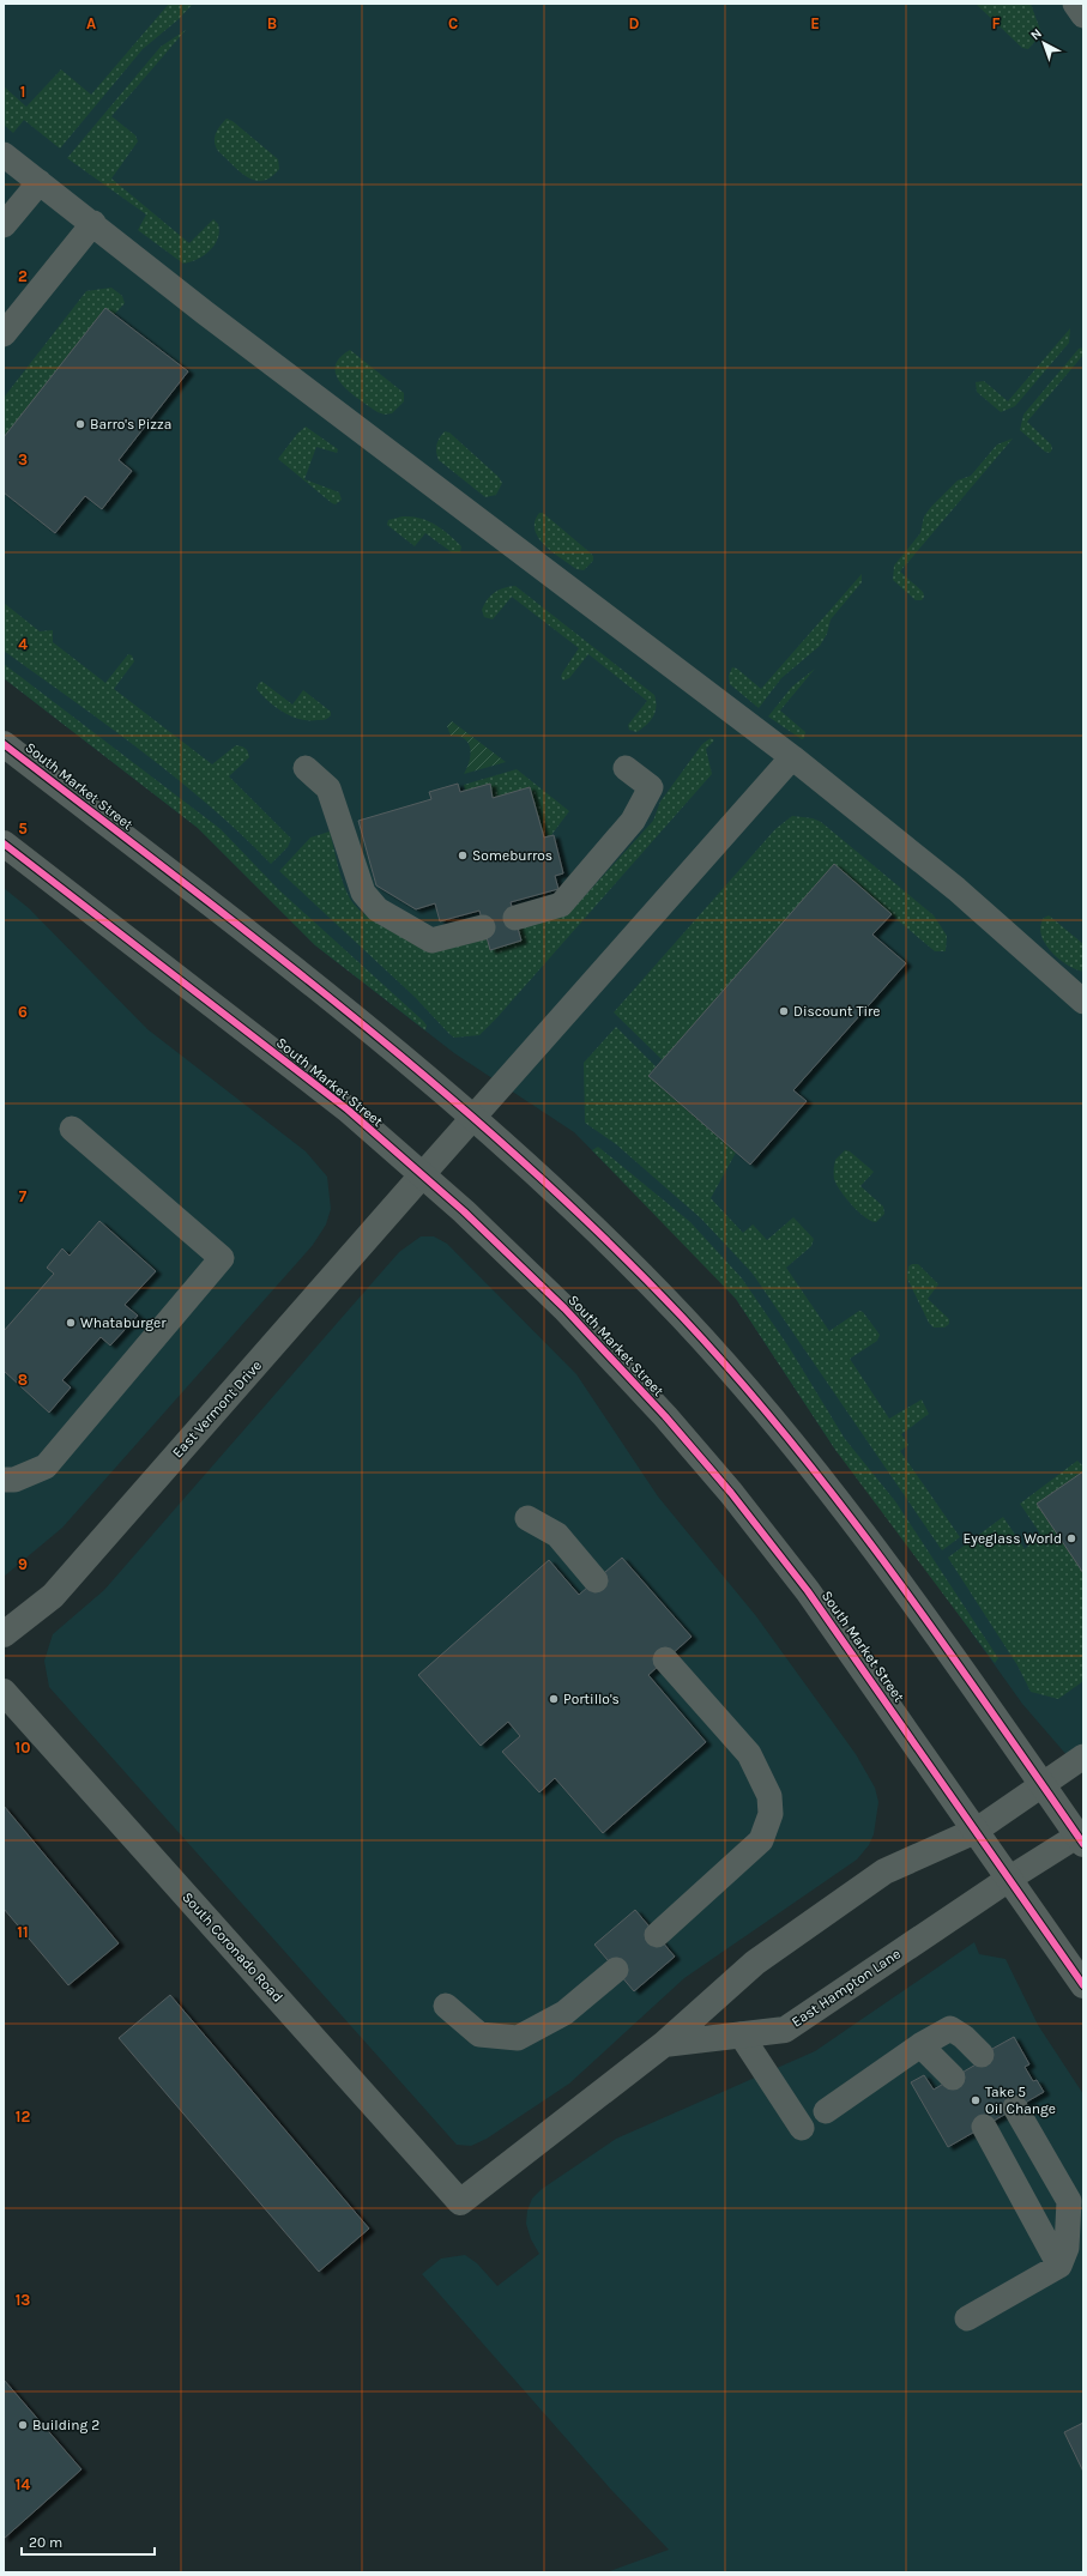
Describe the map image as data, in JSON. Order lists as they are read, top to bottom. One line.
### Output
{"streets":{"street":["South Market Street","East Vermont Drive","South Coronado Road","East Hampton Lane"]},"crossings":[["South Market Street","East Vermont Drive"],["South Market Street","East Hampton Lane"],["South Coronado Road","East Hampton Lane"]],"places":["Barro's Pizza","Someburros","Discount Tire","Whataburger","Eyeglass World","Portillo's","Take 5 Oil Change","Building 2"],"scale_bar":"20 m","north":"top left","grid":{"columns":["A","B","C","D","E","F"],"rows":["1","2","3","4","5","6","7","8","9","10","11","12","13","14"]}}
